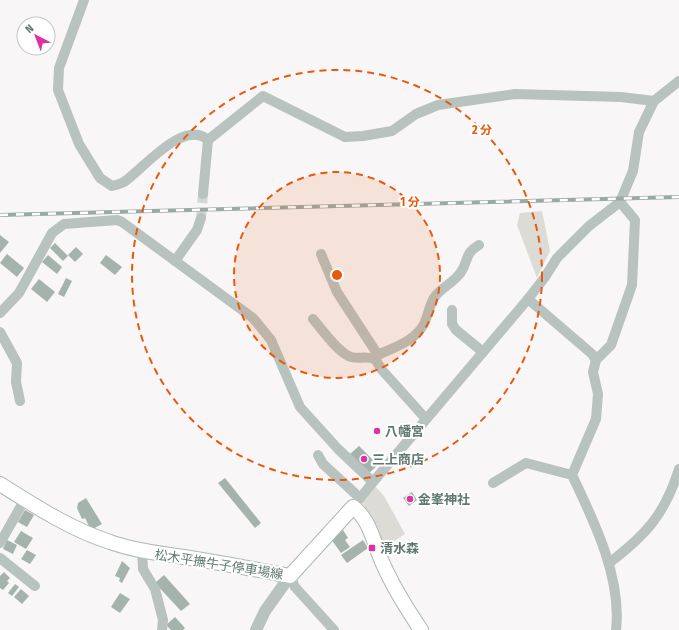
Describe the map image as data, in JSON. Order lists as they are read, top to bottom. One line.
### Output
{"streets":{"main road":["松木平撫牛子停車場線"]},"places":{"other":["八幡宮","三上商店","金峯神社"],"transit":["清水森"]},"north":"top left","rings":["2 分","1 分"]}
